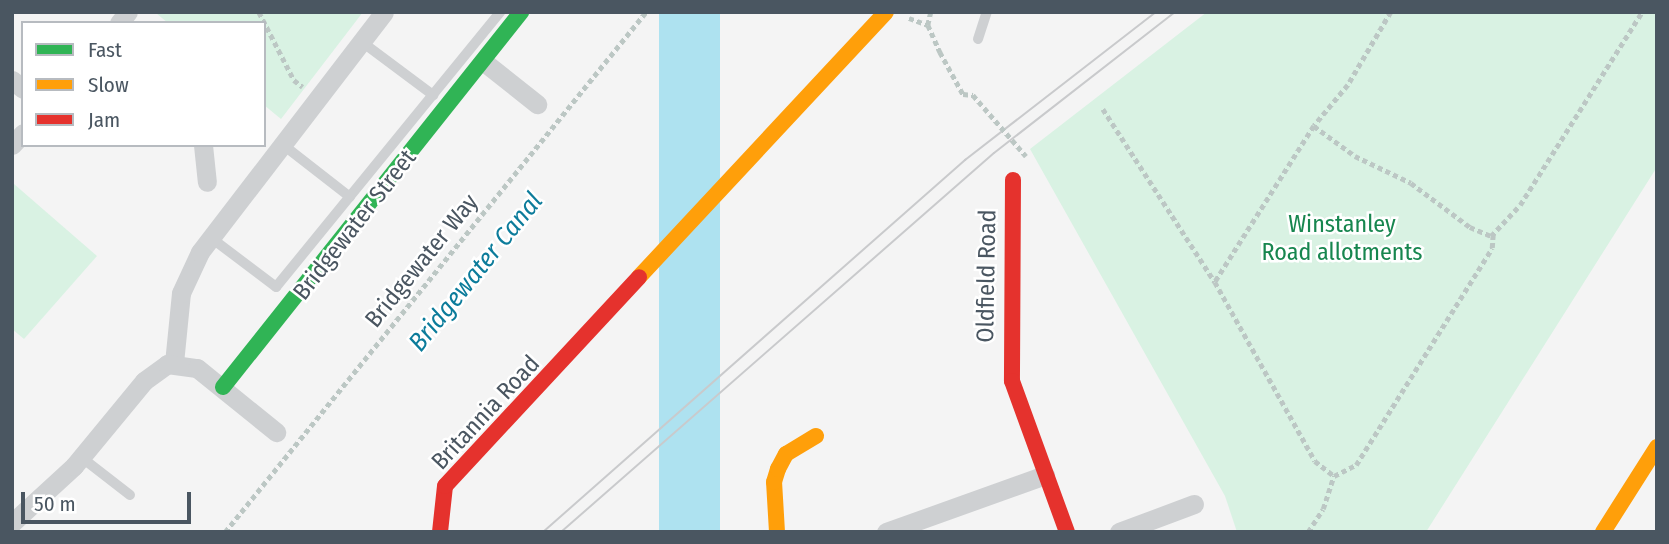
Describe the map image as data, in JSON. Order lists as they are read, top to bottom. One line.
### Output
{"streets":{"street":["Bridgewater Street","Oldfield Road","Britannia Road"],"path":["Bridgewater Way"]},"water":["Bridgewater Canal"],"parks":["Winstanley Road allotments"],"legend":["Fast","Slow","Jam"],"scale_bar":"50 m"}
